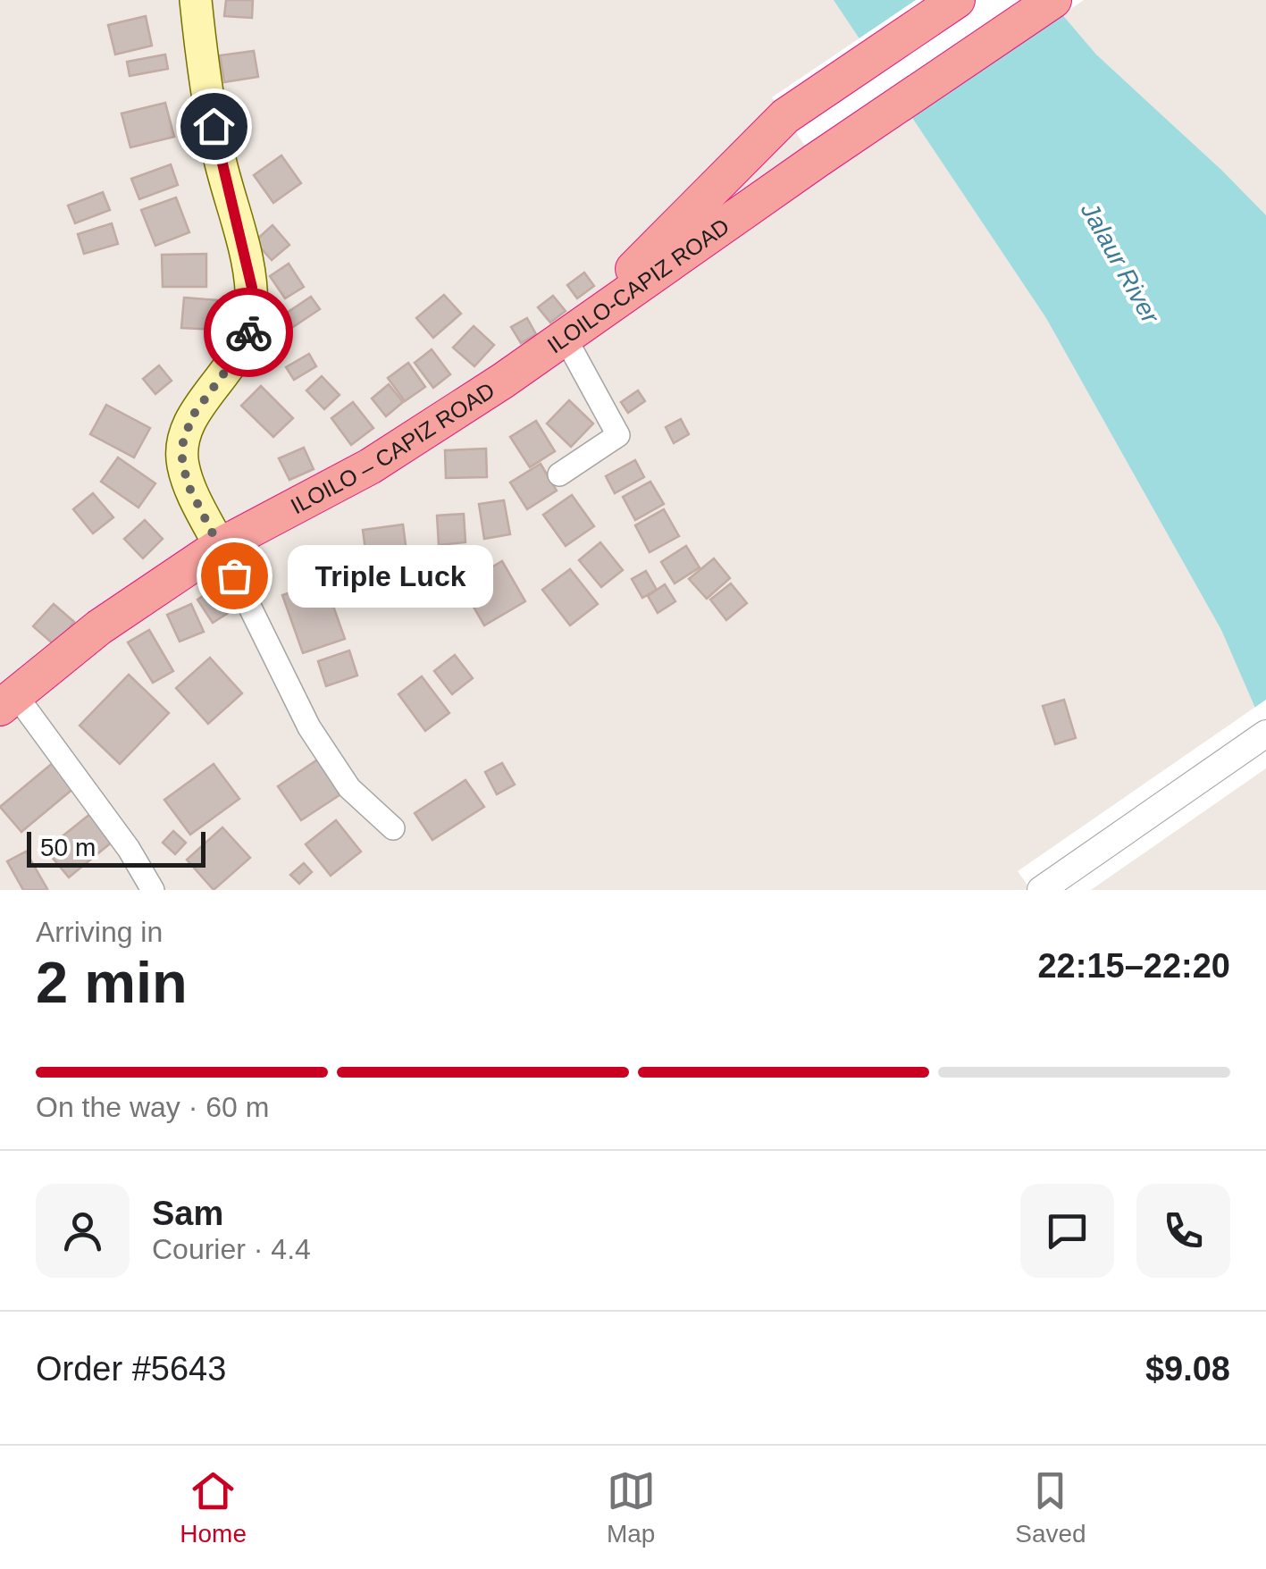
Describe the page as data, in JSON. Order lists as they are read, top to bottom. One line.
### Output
{"streets":{"highway":["ILOILO-CAPIZ ROAD","ILOILO – CAPIZ ROAD"]},"crossings":[["ILOILO-CAPIZ ROAD","ILOILO – CAPIZ ROAD"]],"water":["Jalaur River"],"places":["Triple Luck"],"scale_bar":"50 m","page":{"bubble":"Triple Luck","scale":"50 m","heading":["2 min","Arriving in","22:15–22:20"],"panel":["Sam","Courier · 4.4","Order #5643","$9.08"],"bar":"On the way · 60 m","tabs":["Home","Map","Saved"]}}
